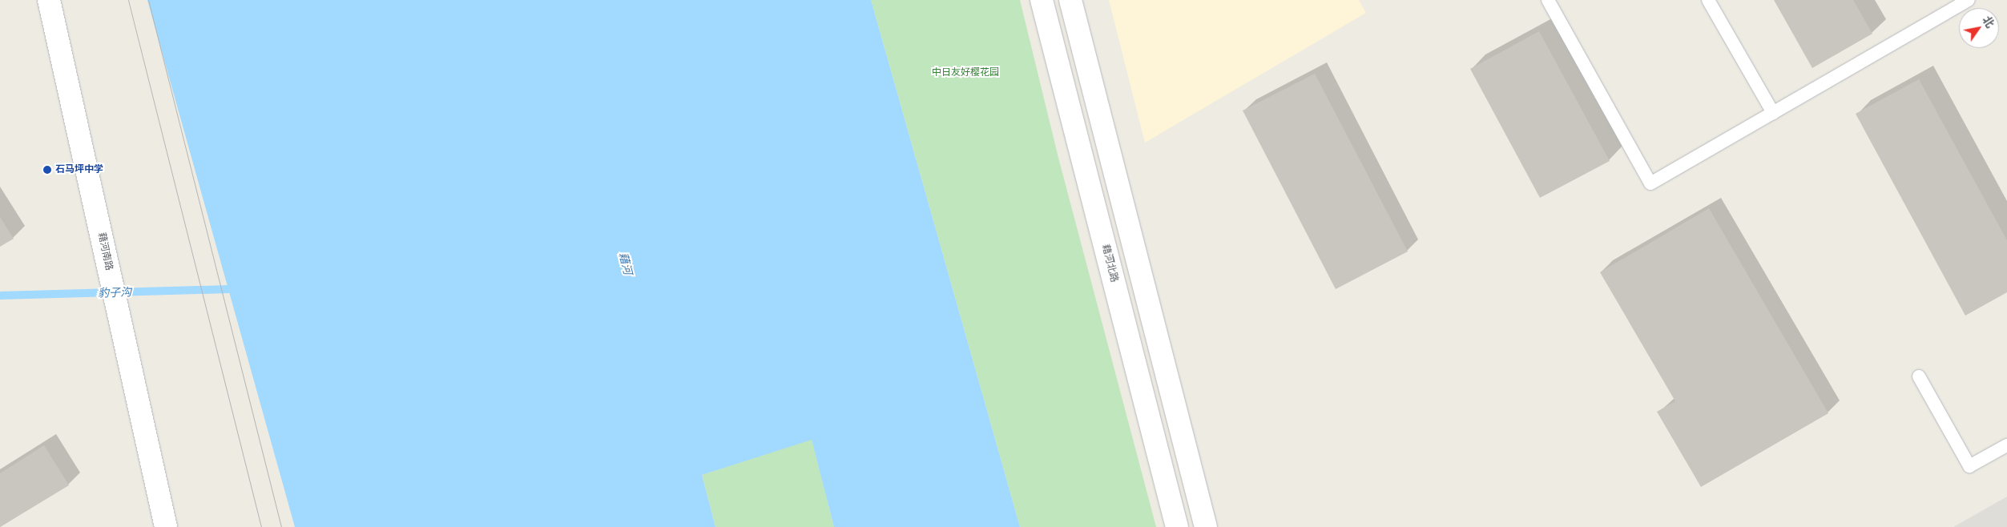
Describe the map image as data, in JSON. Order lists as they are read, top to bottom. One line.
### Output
{"streets":{"main road":["藉河南路","藉河北路"]},"water":["藉河","豹子沟"],"parks":["中日友好樱花园"],"places":["石马坪中学"],"north":"top right"}
